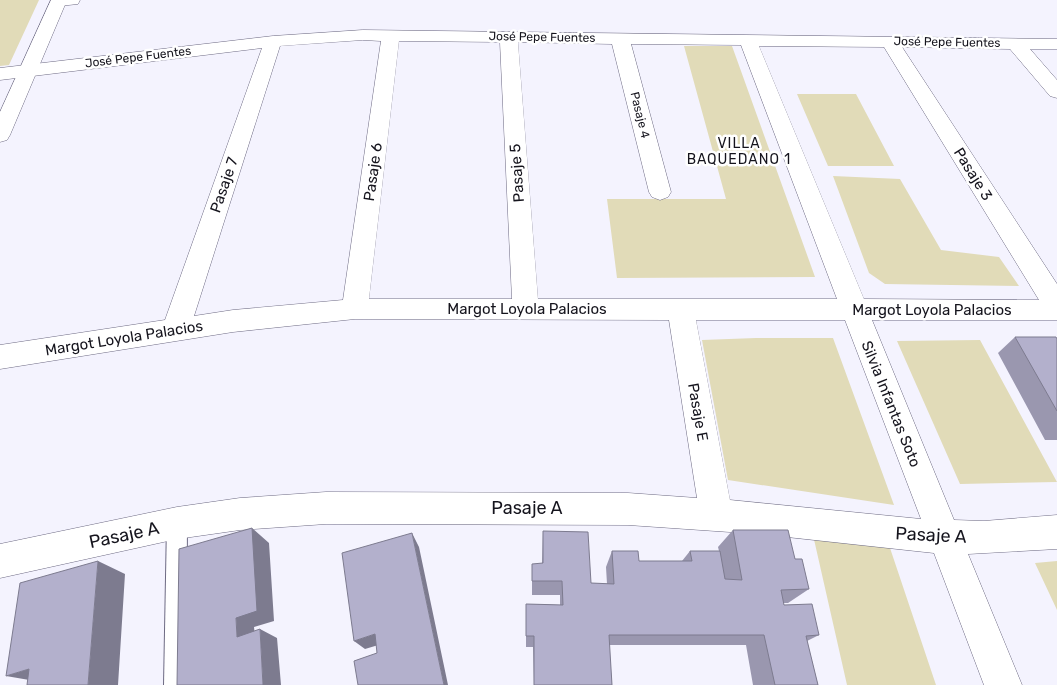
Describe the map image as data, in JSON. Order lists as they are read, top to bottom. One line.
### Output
{"streets":{"street":["José Pepe Fuentes","Pasaje 4","Pasaje 6","Pasaje 5","Pasaje 3","Pasaje 7","Margot Loyola Palacios","Silvia Infantas Soto","Pasaje E","Pasaje A"]},"crossings":[["José Pepe Fuentes","Pasaje 4"],["José Pepe Fuentes","Pasaje 6"],["José Pepe Fuentes","Pasaje 5"],["José Pepe Fuentes","Pasaje 3"],["José Pepe Fuentes","Pasaje 7"],["José Pepe Fuentes","Silvia Infantas Soto"],["Pasaje 6","Margot Loyola Palacios"],["Pasaje 5","Margot Loyola Palacios"],["Pasaje 7","Margot Loyola Palacios"],["Margot Loyola Palacios","Silvia Infantas Soto"],["Margot Loyola Palacios","Pasaje E"],["Silvia Infantas Soto","Pasaje A"],["Pasaje E","Pasaje A"]],"districts":["VILLA BAQUEDANO 1"]}
